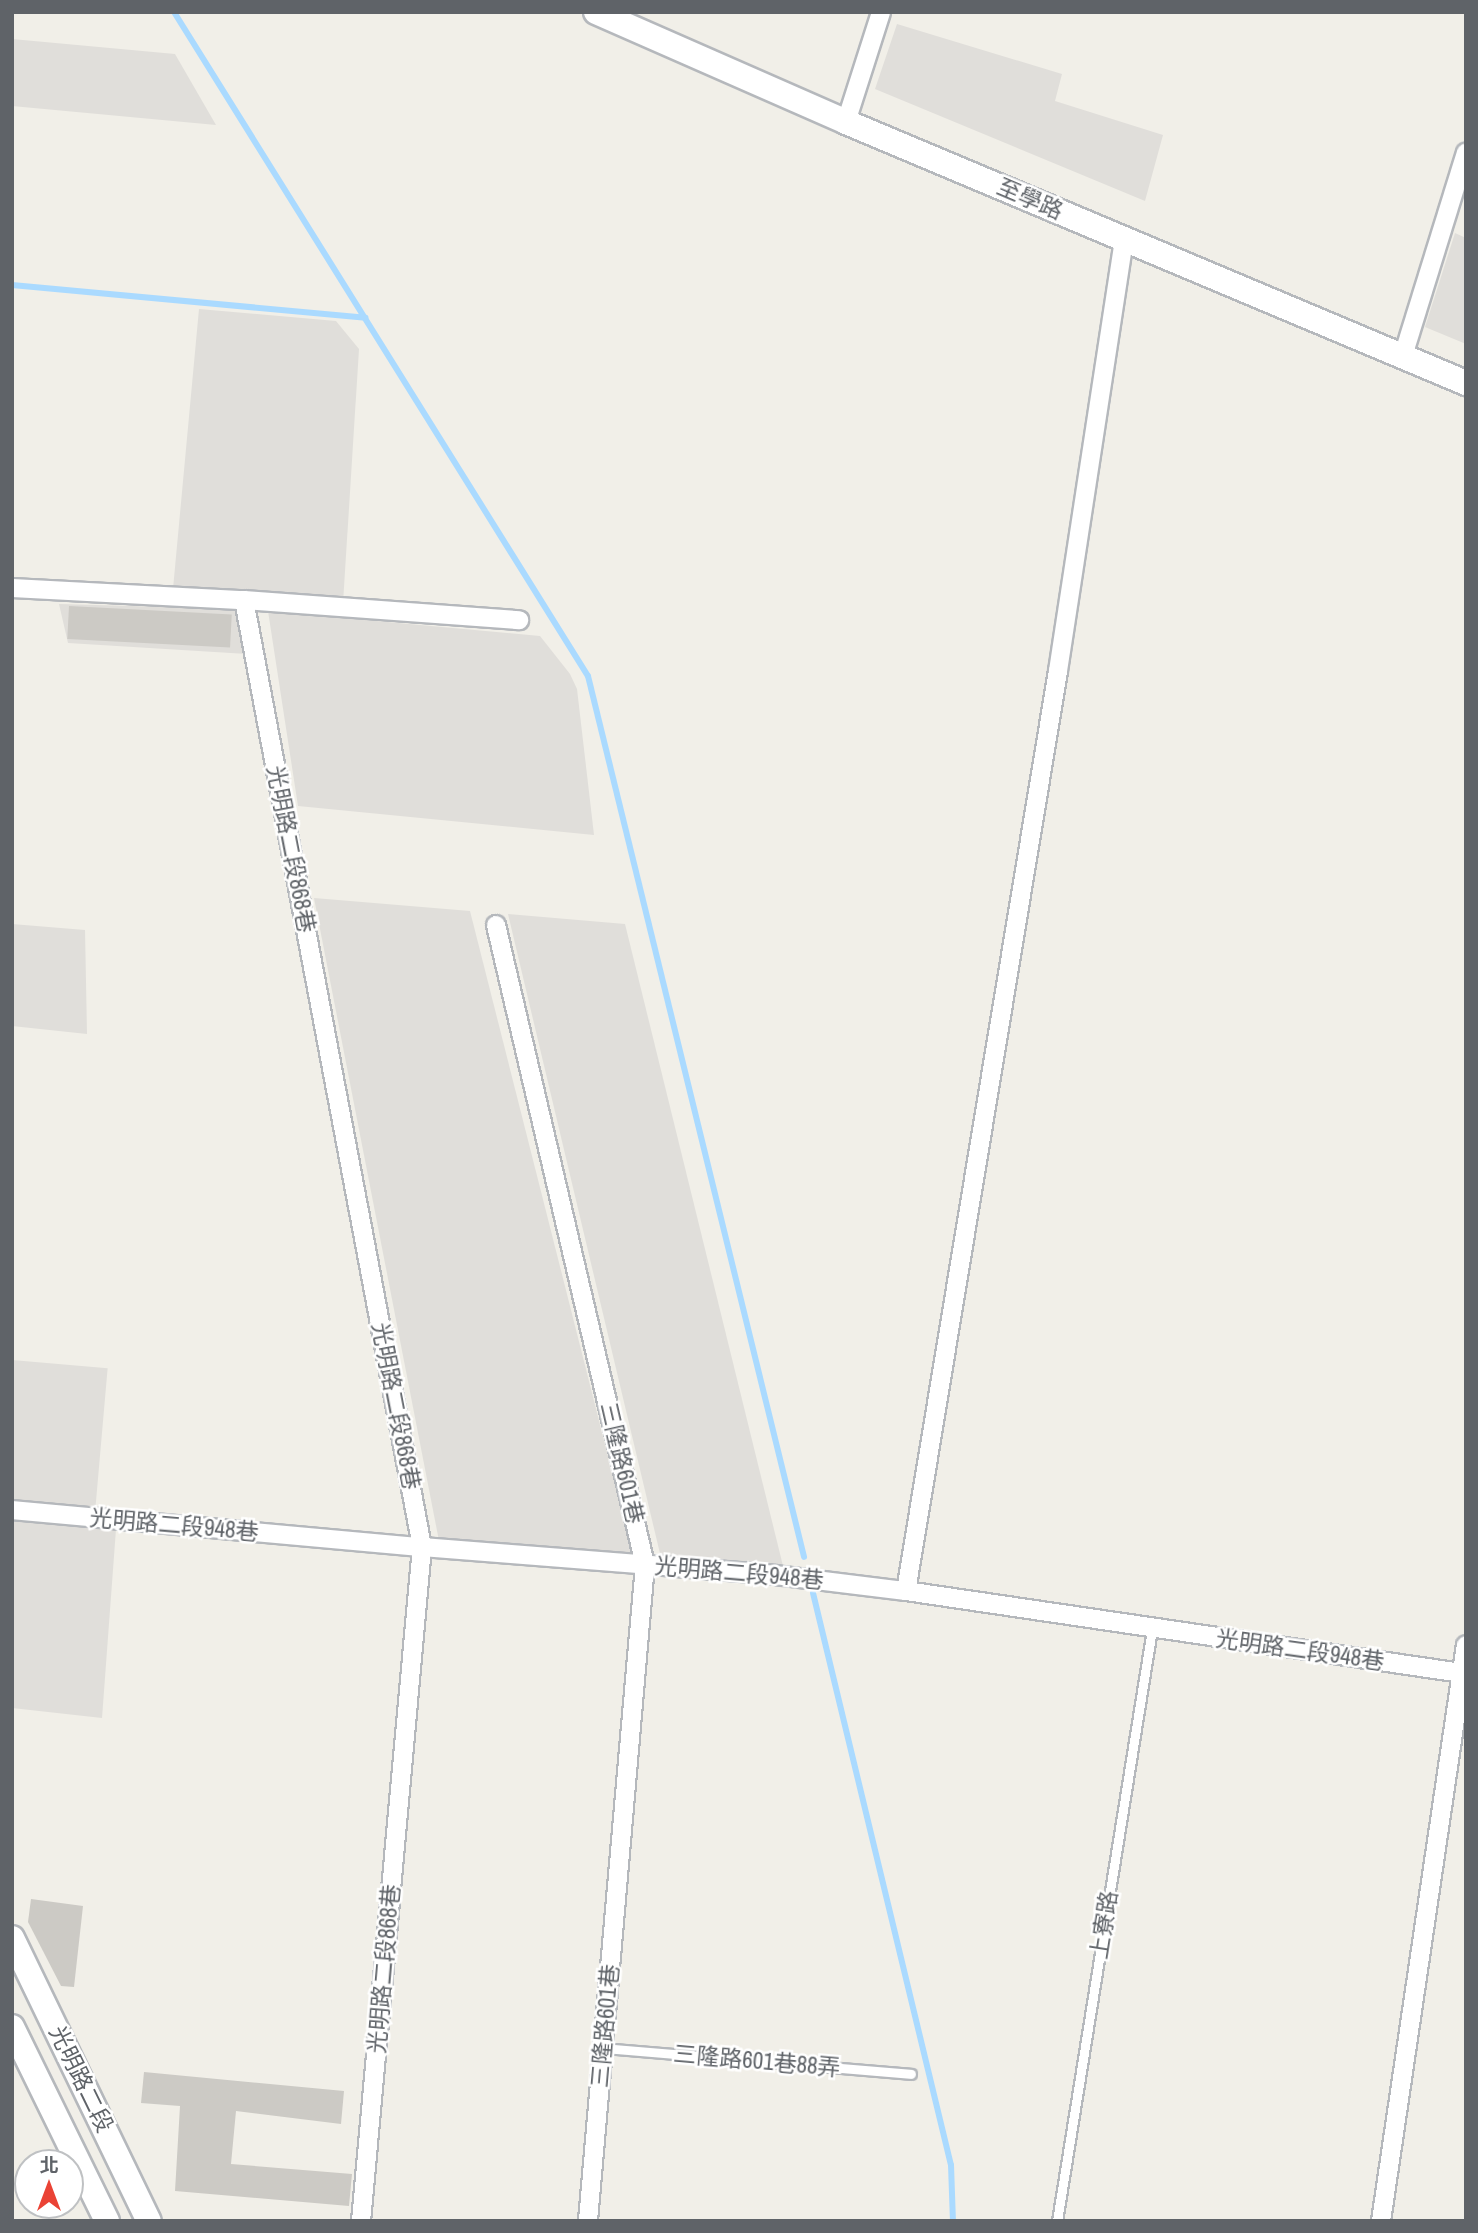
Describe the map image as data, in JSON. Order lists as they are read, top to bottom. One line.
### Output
{"streets":{"street":["至學路","光明路二段868巷","三隆路601巷","光明路二段948巷","光明路二段"],"lane":["上寮路","三隆路601巷88弄"]},"crossings":[["光明路二段868巷","光明路二段948巷"],["三隆路601巷","光明路二段948巷"],["三隆路601巷","三隆路601巷88弄"],["光明路二段948巷","上寮路"]],"north":"top"}
